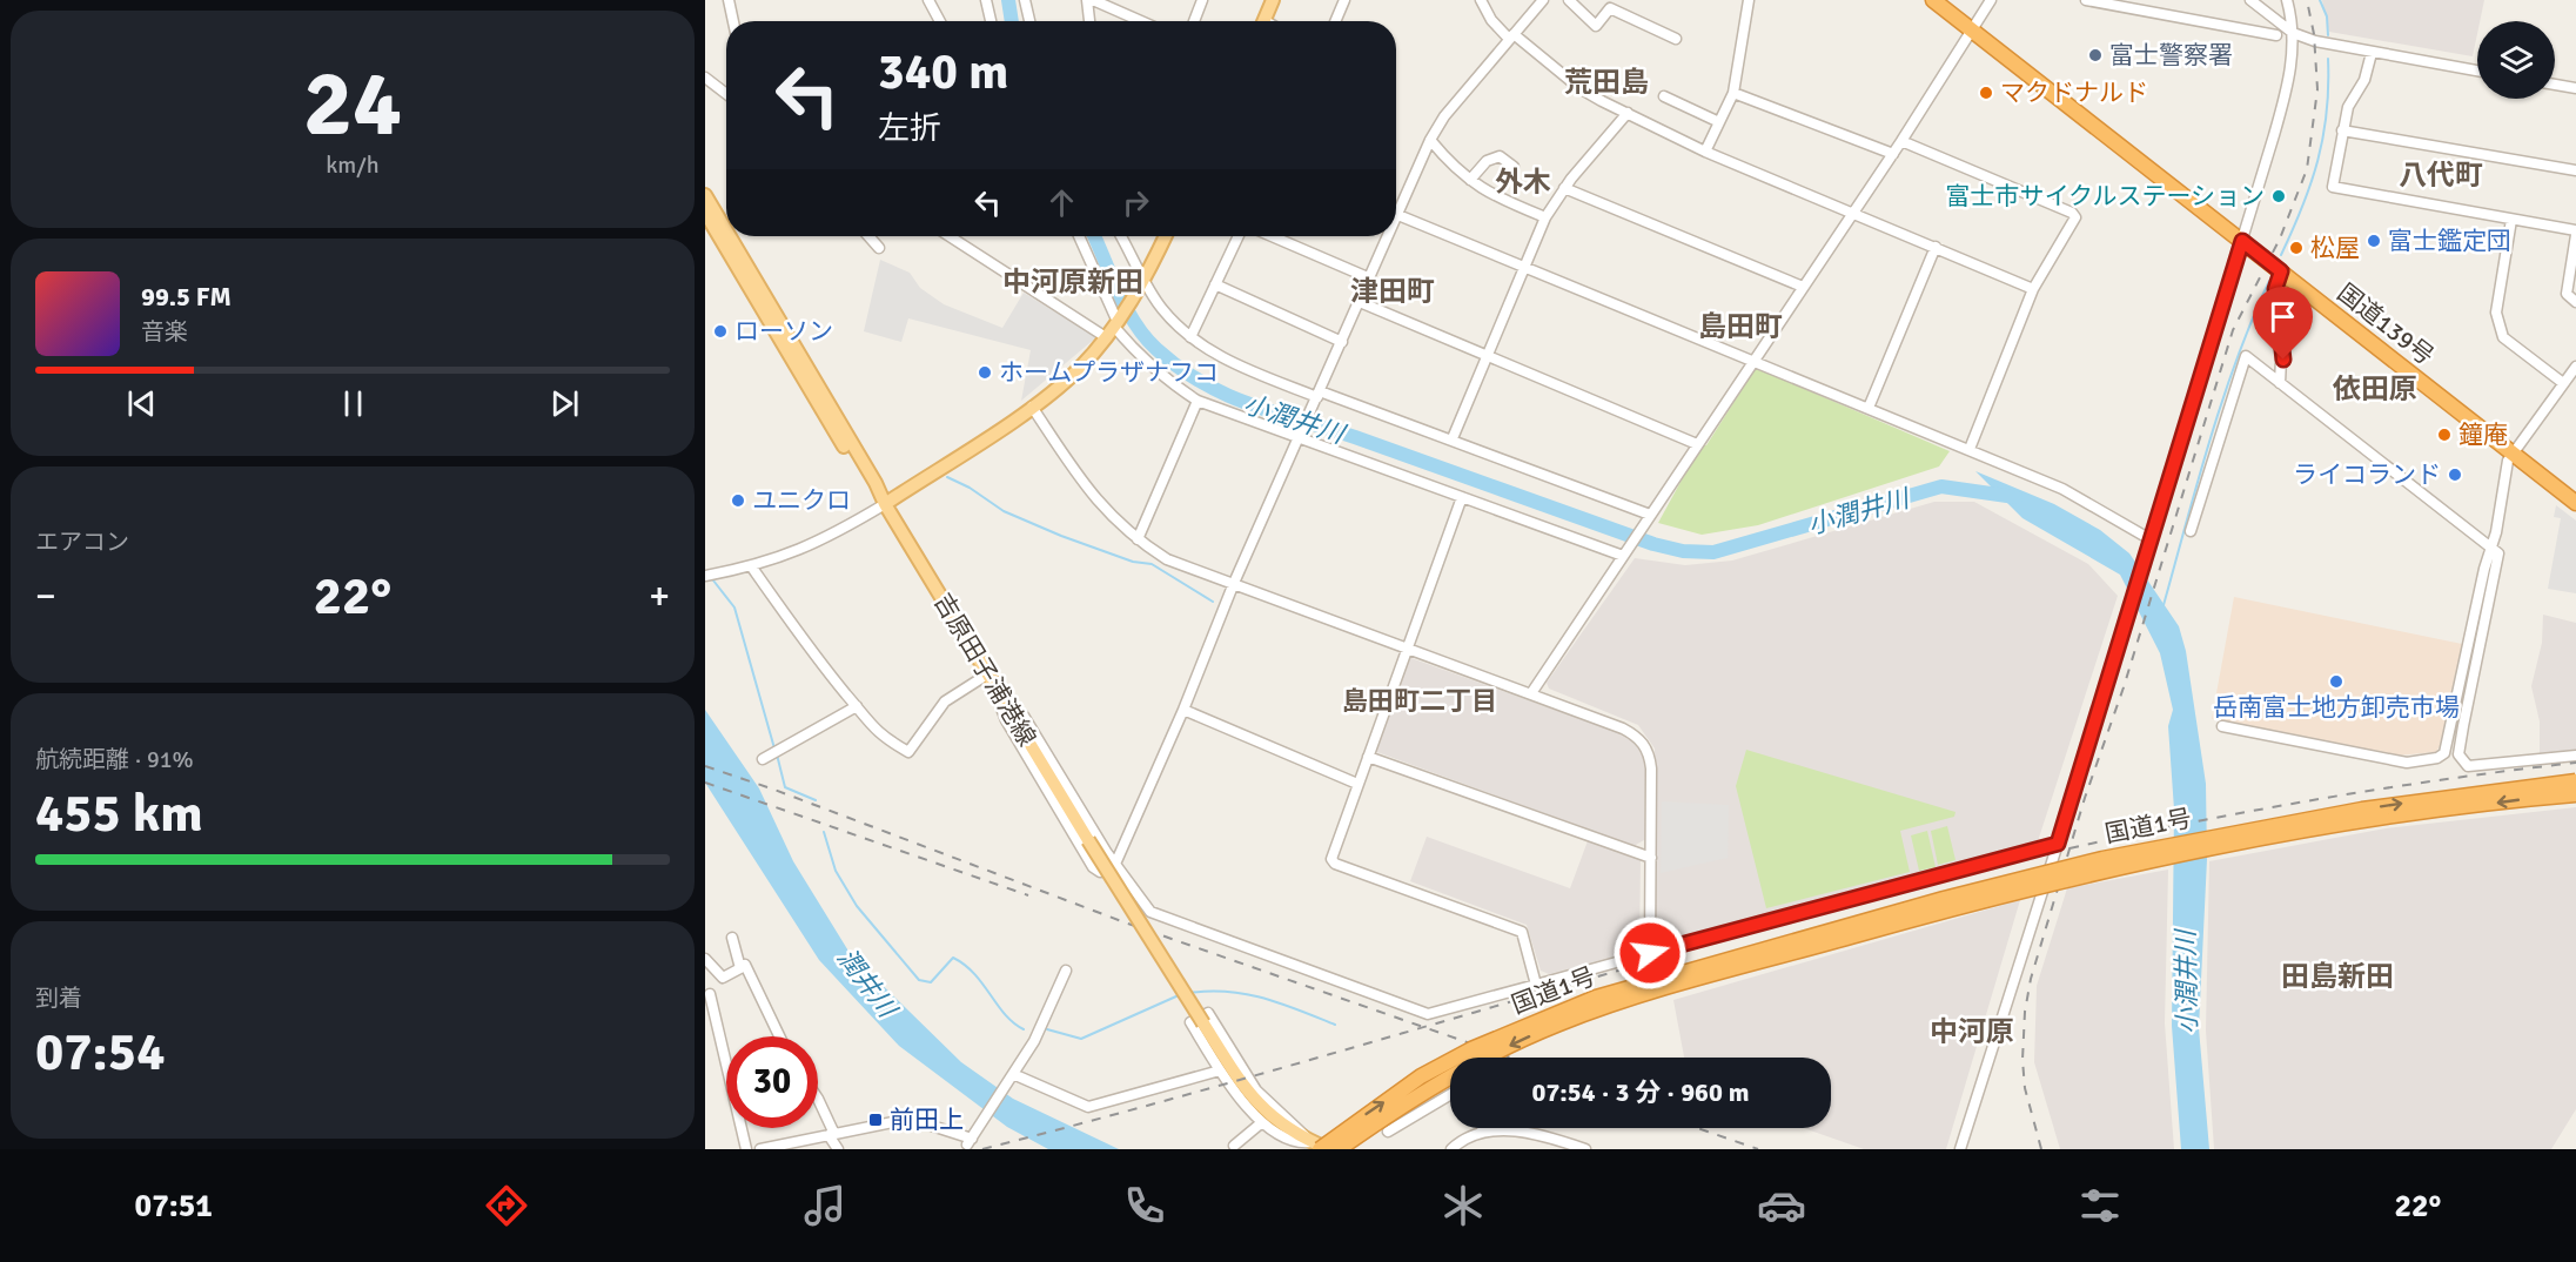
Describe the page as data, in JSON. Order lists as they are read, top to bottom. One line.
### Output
{"streets":{"highway":["国道139号","国道1号"],"main road":["吉原田子浦港線"]},"crossings":[["吉原田子浦港線","国道1号"]],"districts":["荒田島","八代町","外木","中河原新田","津田町","島田町","依田原","島田町二丁目","田島新田","中河原"],"water":["小潤井川","潤井川"],"places":{"other":["富士警察署","マクドナルド","富士市サイクルステーション","富士鑑定団","松屋","ローソン","ホームプラザナフコ","鐘庵","ライコランド","ユニクロ","岳南富士地方卸売市場"],"transit":["前田上"]},"page":{"tile":[["24","km/h"],"エアコン",["航続距離 · 91%","455 km"],["到着","07:54"]],"turn":["340 m","左折"],"song":["99.5 FM","音楽"],"heat":["−","22°","+"],"limit":"30","trip":"07:54 · 3 分 · 960 m","tabs":["07:51","22°"]}}
